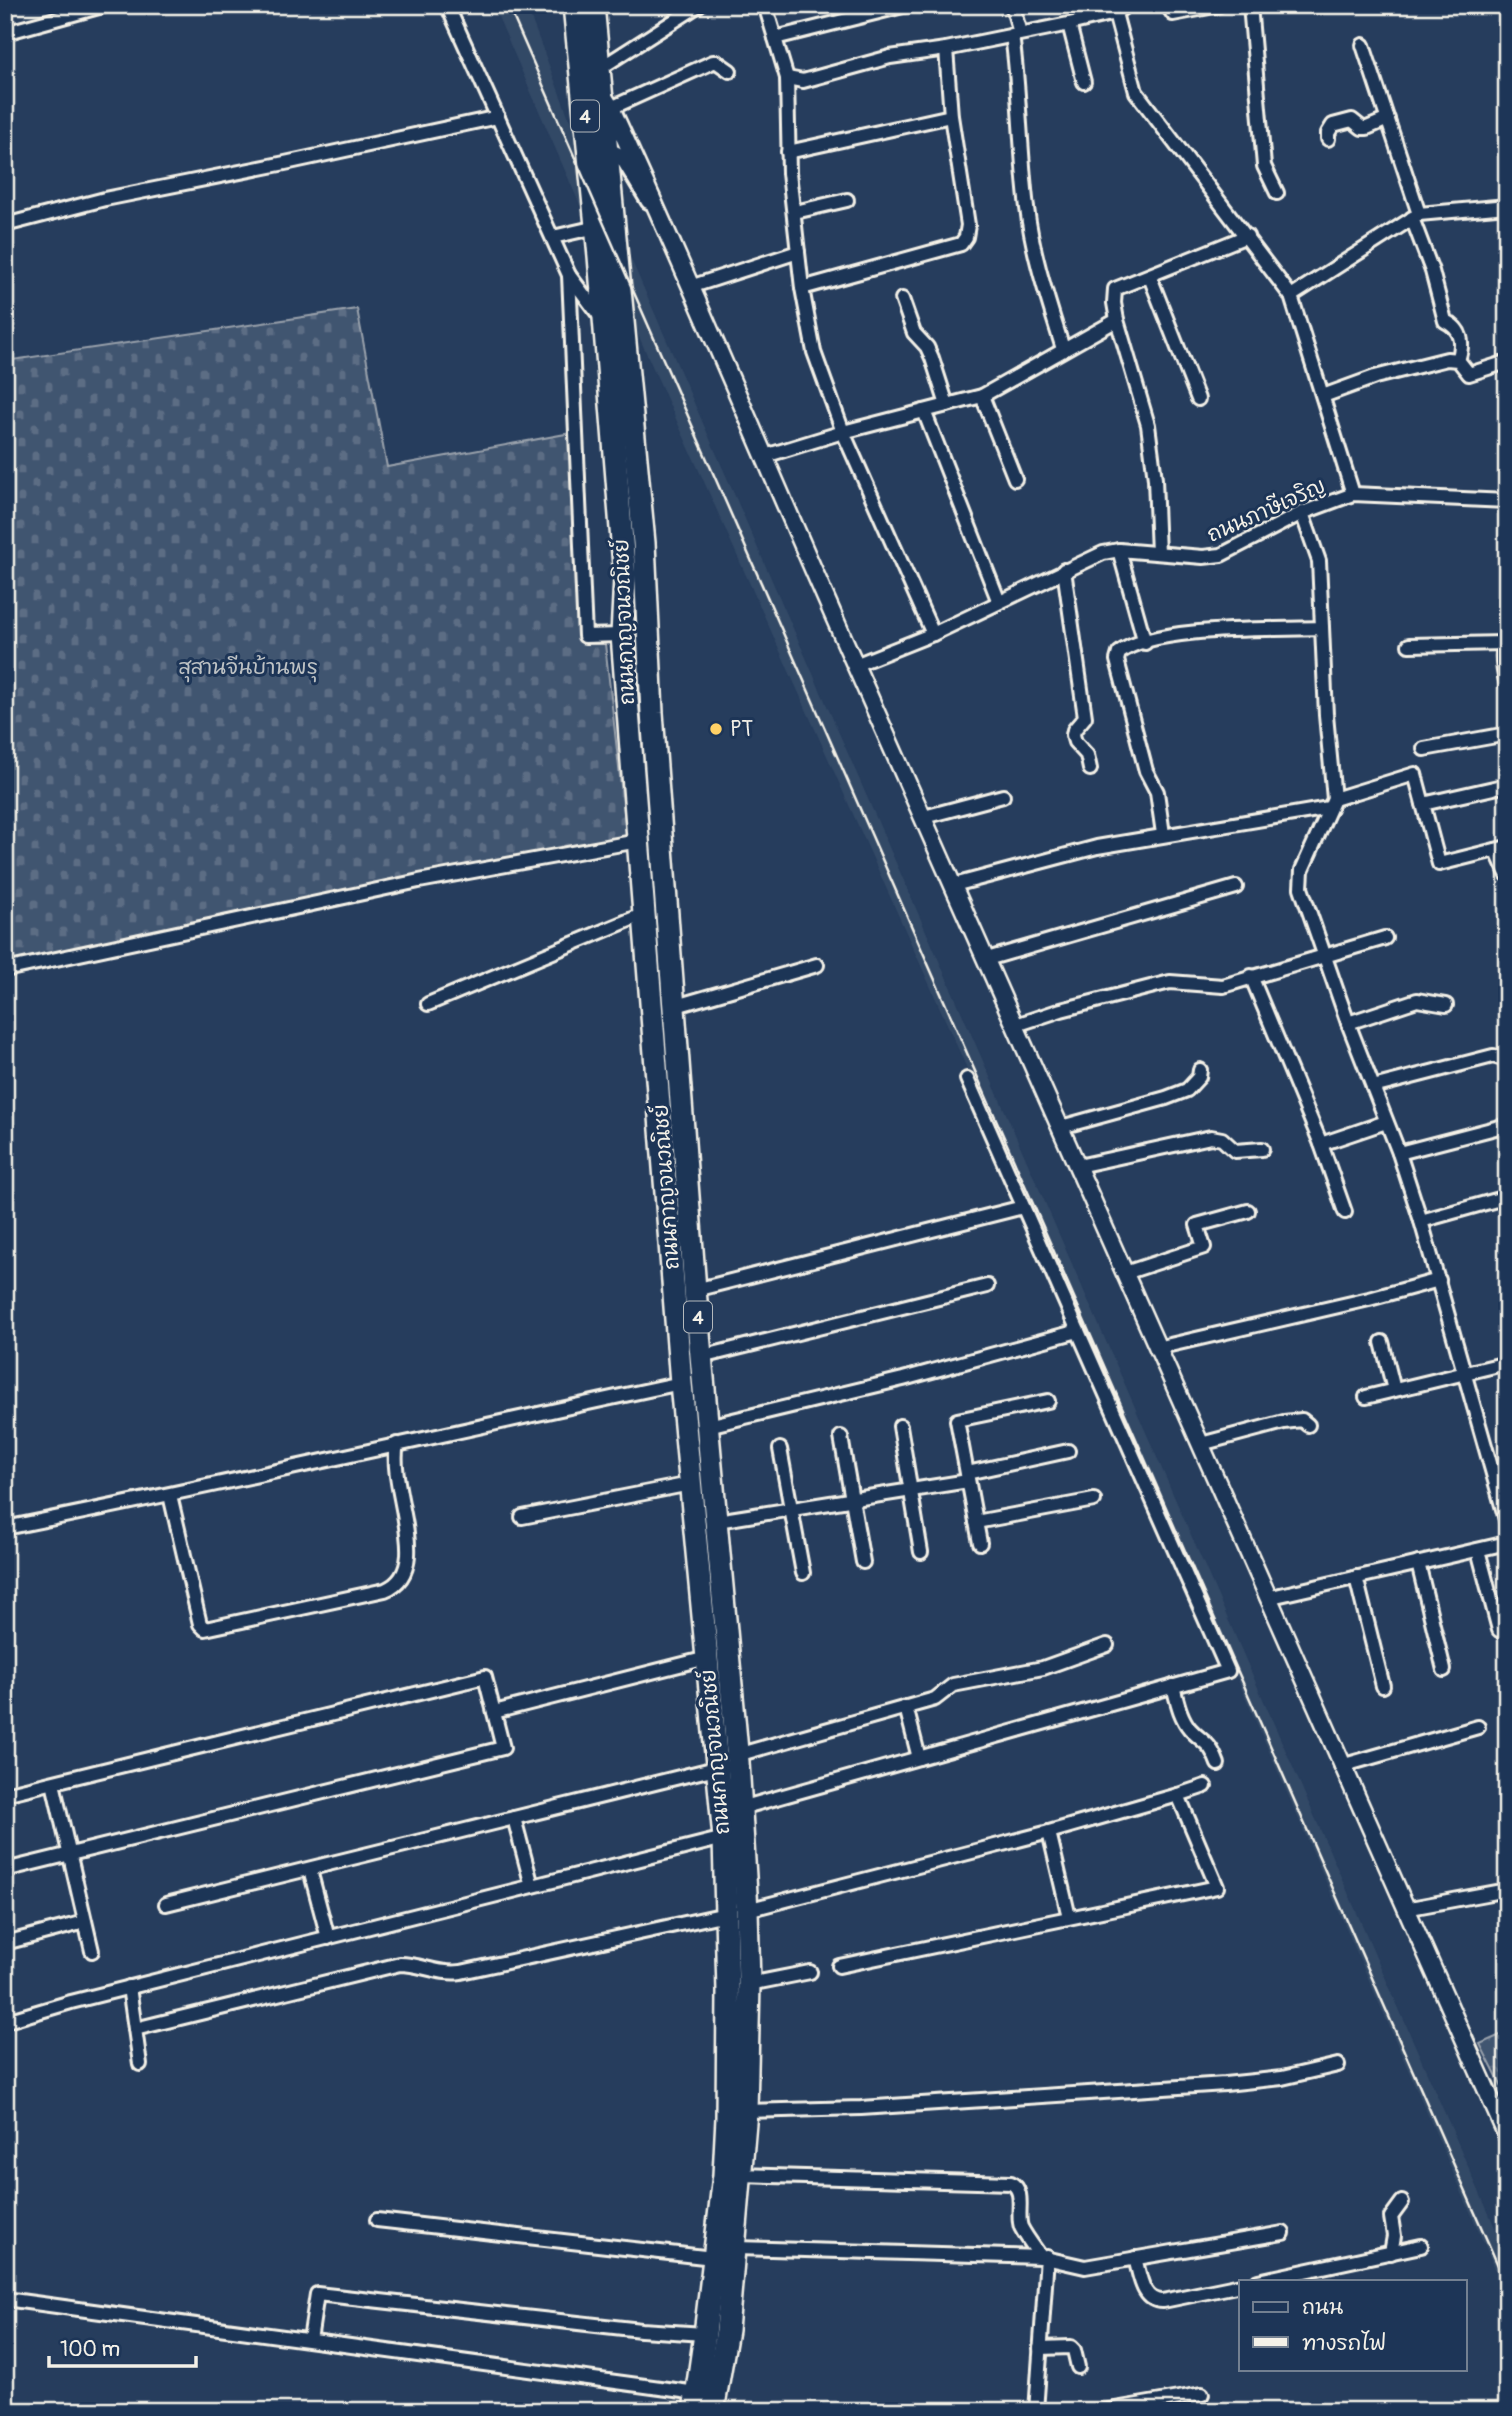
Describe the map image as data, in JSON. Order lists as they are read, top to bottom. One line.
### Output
{"streets":{"highway":["4","ถนนกาญจนวณิชย์"],"street":["ถนนภาษีเจริญ"]},"parks":["สุสานจีนบ้านพรุ"],"places":["PT"],"legend":["ถนน","ทางรถไฟ"],"scale_bar":"100 m"}
